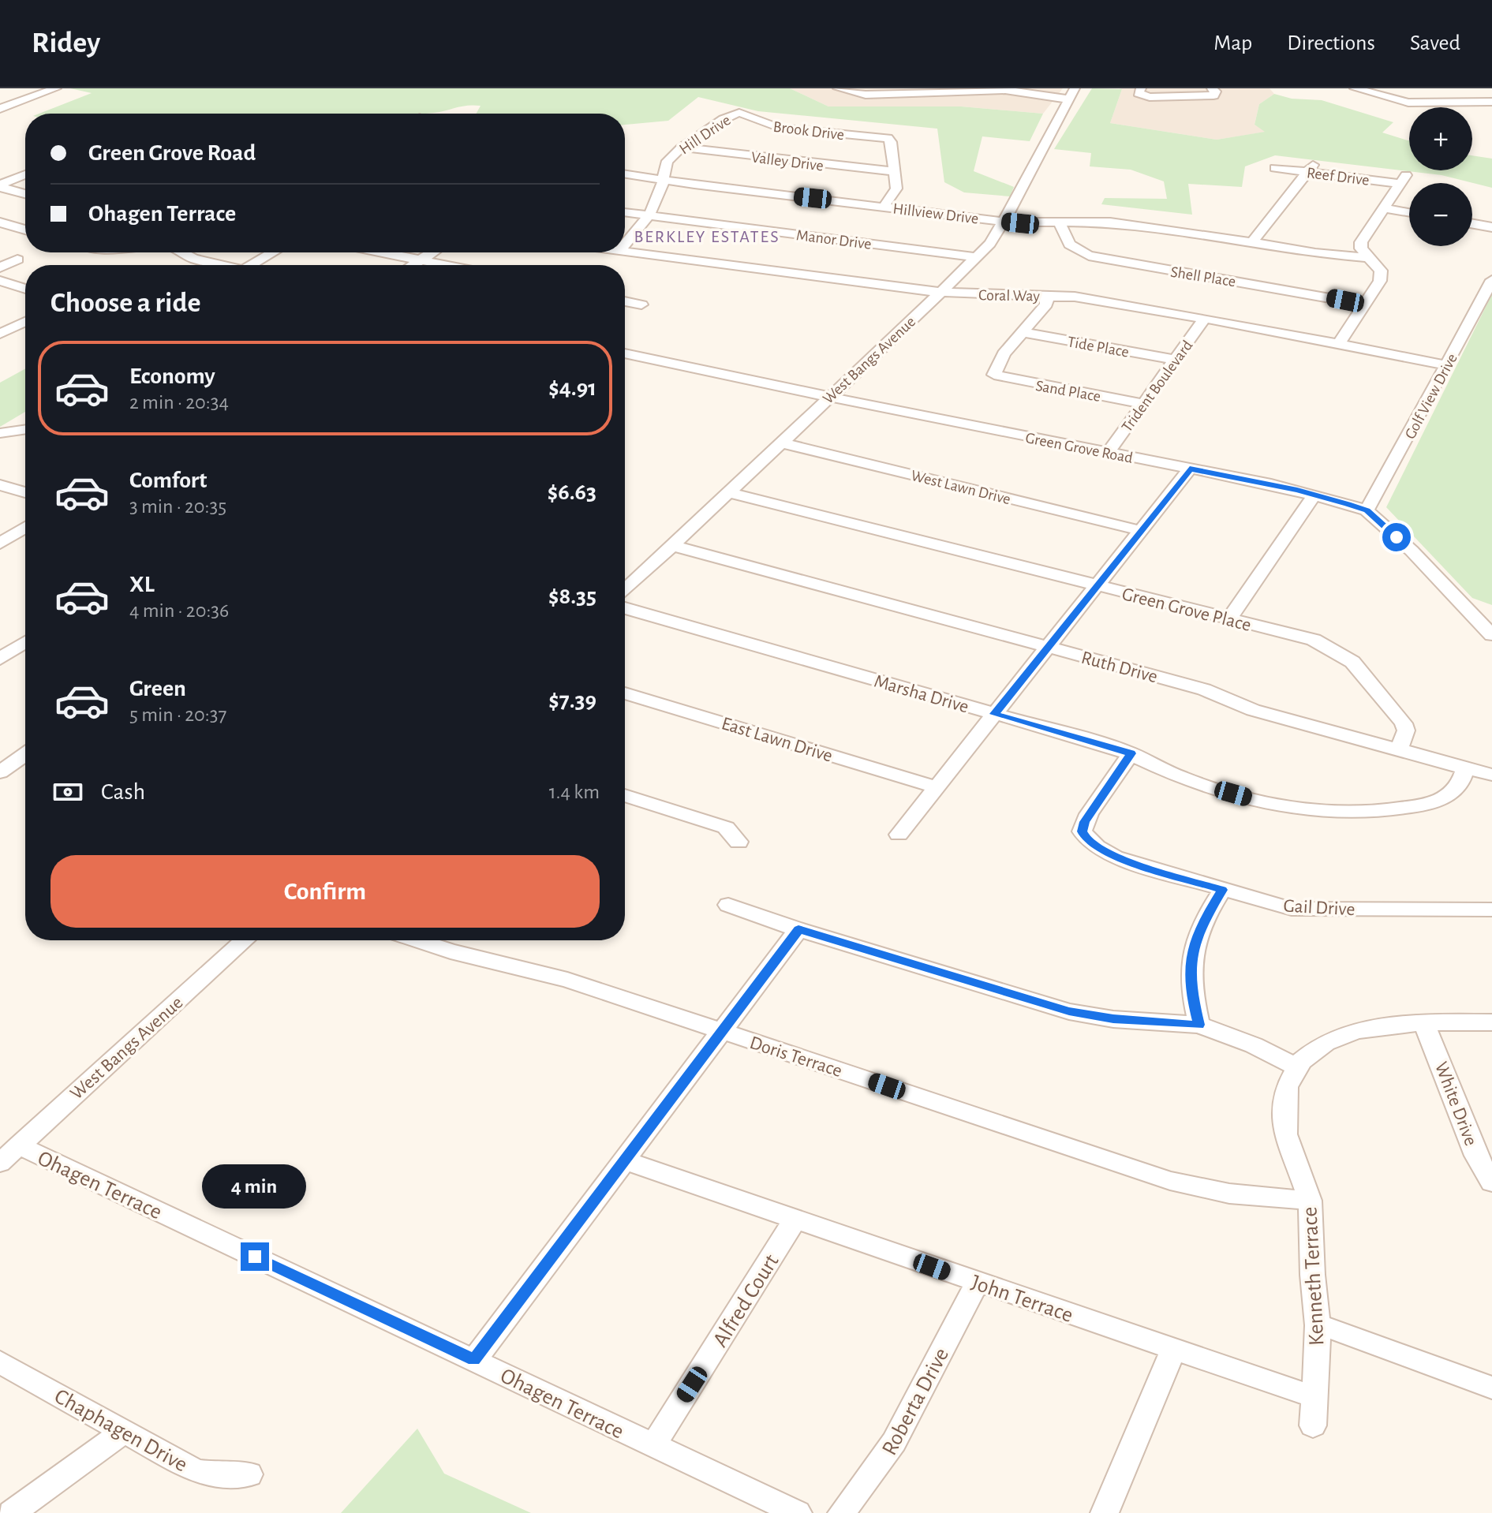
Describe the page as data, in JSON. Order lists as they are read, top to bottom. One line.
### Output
{"streets":{"street":["Brook Drive","Hill Drive","Valley Drive","Reef Drive","Hillview Drive","Manor Drive","Shell Place","Coral Way","Tide Place","West Bangs Avenue","Trident Boulevard","Sand Place","Golf View Drive","Green Grove Road","West Lawn Drive","Green Grove Place","Ruth Drive","Marsha Drive","East Lawn Drive","Gail Drive","Doris Terrace","White Drive","Ohagen Terrace","Kenneth Terrace","John Terrace","Alfred Court","Roberta Drive","Chaphagen Drive"]},"crossings":[["Brook Drive","Hill Drive"],["Brook Drive","Valley Drive"],["Hill Drive","Valley Drive"],["Hill Drive","Hillview Drive"],["Hill Drive","Manor Drive"],["Hillview Drive","Shell Place"],["Hillview Drive","West Bangs Avenue"],["Manor Drive","West Bangs Avenue"],["Coral Way","West Bangs Avenue"],["Coral Way","Trident Boulevard"],["Coral Way","Golf View Drive"],["Tide Place","Trident Boulevard"],["Tide Place","Sand Place"],["West Bangs Avenue","Green Grove Road"],["West Bangs Avenue","West Lawn Drive"],["West Bangs Avenue","Green Grove Place"],["West Bangs Avenue","Ruth Drive"],["West Bangs Avenue","Ohagen Terrace"],["Trident Boulevard","Sand Place"],["Trident Boulevard","Green Grove Road"],["Golf View Drive","Green Grove Road"],["Green Grove Place","Ruth Drive"],["Ruth Drive","Marsha Drive"],["Marsha Drive","Gail Drive"],["Doris Terrace","Kenneth Terrace"],["Ohagen Terrace","Alfred Court"],["Kenneth Terrace","John Terrace"],["John Terrace","Alfred Court"],["John Terrace","Roberta Drive"]],"districts":["BERKLEY ESTATES"],"page":{"header":"Ridey","nav":["Map","Directions","Saved"],"map_buttons":["+","−"],"banner":["Green Grove Road","Ohagen Terrace"],"heading":"Choose a ride","list":[{"name":"Economy","note":"2 min · 20:34","value":"$4.91"},{"name":"Comfort","note":"3 min · 20:35","value":"$6.63"},{"name":"XL","note":"4 min · 20:36","value":"$8.35"},{"name":"Green","note":"5 min · 20:37","value":"$7.39"}],"pay":["Cash","1.4 km"],"buttons":"Confirm","bubble":"4 min"}}
